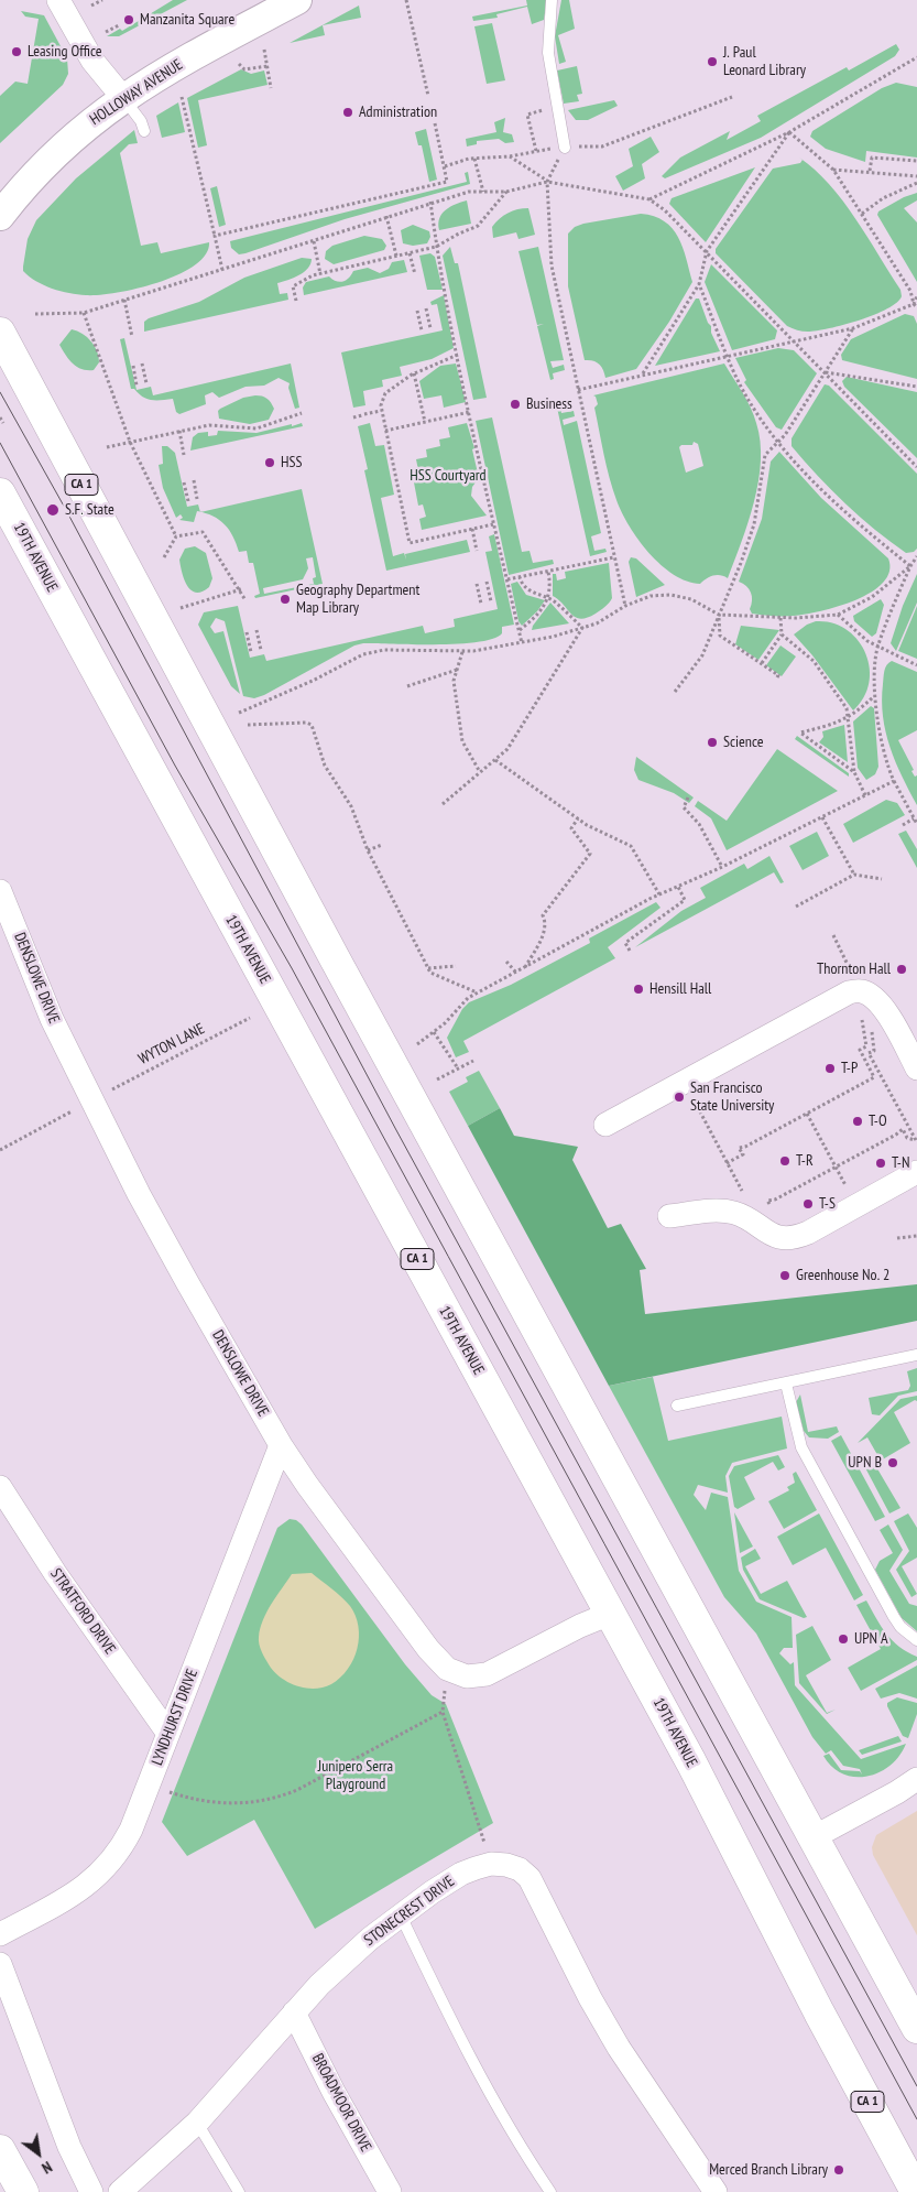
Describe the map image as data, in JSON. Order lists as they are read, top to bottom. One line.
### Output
{"streets":{"main road":["CA 1","19TH AVENUE"],"street":["HOLLOWAY AVENUE","DENSLOWE DRIVE","STRATFORD DRIVE","LYNDHURST DRIVE","STONECREST DRIVE","BROADMOOR DRIVE"],"path":["WYTON LANE"]},"crossings":[["DENSLOWE DRIVE","LYNDHURST DRIVE"],["STRATFORD DRIVE","LYNDHURST DRIVE"],["STONECREST DRIVE","BROADMOOR DRIVE"]],"parks":["HSS Courtyard","Junipero Serra Playground"],"places":["Manzanita Square","Leasing Office","J. Paul Leonard Library","Administration","Business","HSS","S.F. State","Geography Department Map Library","Science","Thornton Hall","Hensill Hall","T-P","San Francisco State University","T-O","T-R","T-N","T-S","Greenhouse No. 2","UPN B","UPN A","Merced Branch Library"],"north":"bottom right"}
